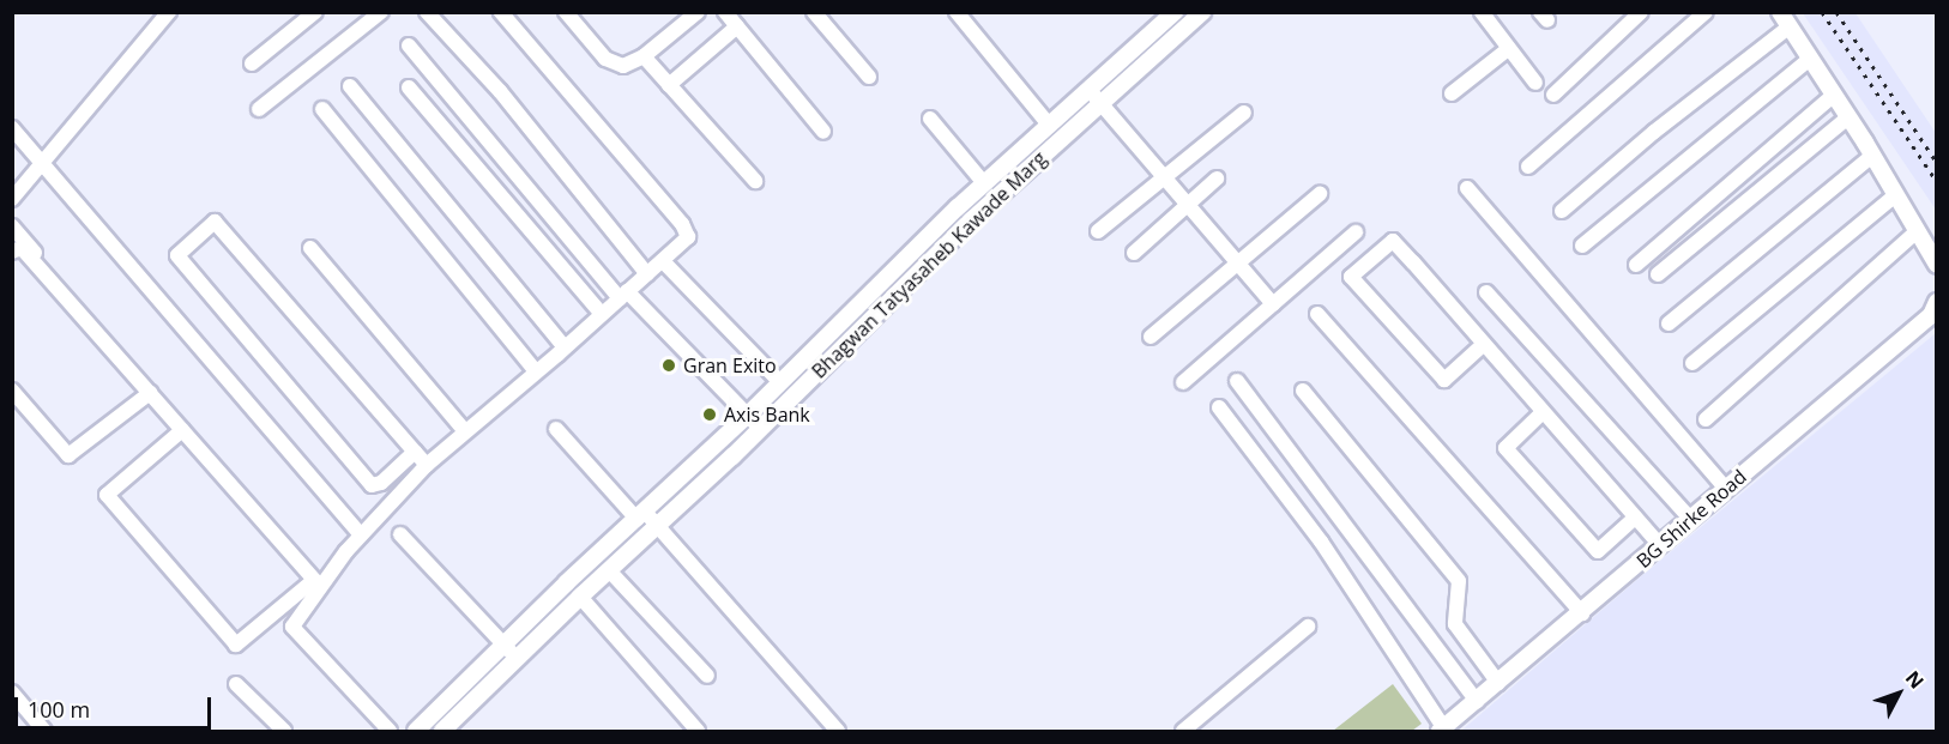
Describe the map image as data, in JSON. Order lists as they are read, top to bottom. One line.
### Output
{"streets":{"street":["Bhagwan Tatyasaheb Kawade Marg","BG Shirke Road"]},"places":["Gran Exito","Axis Bank"],"scale_bar":"100 m","north":"top right"}
